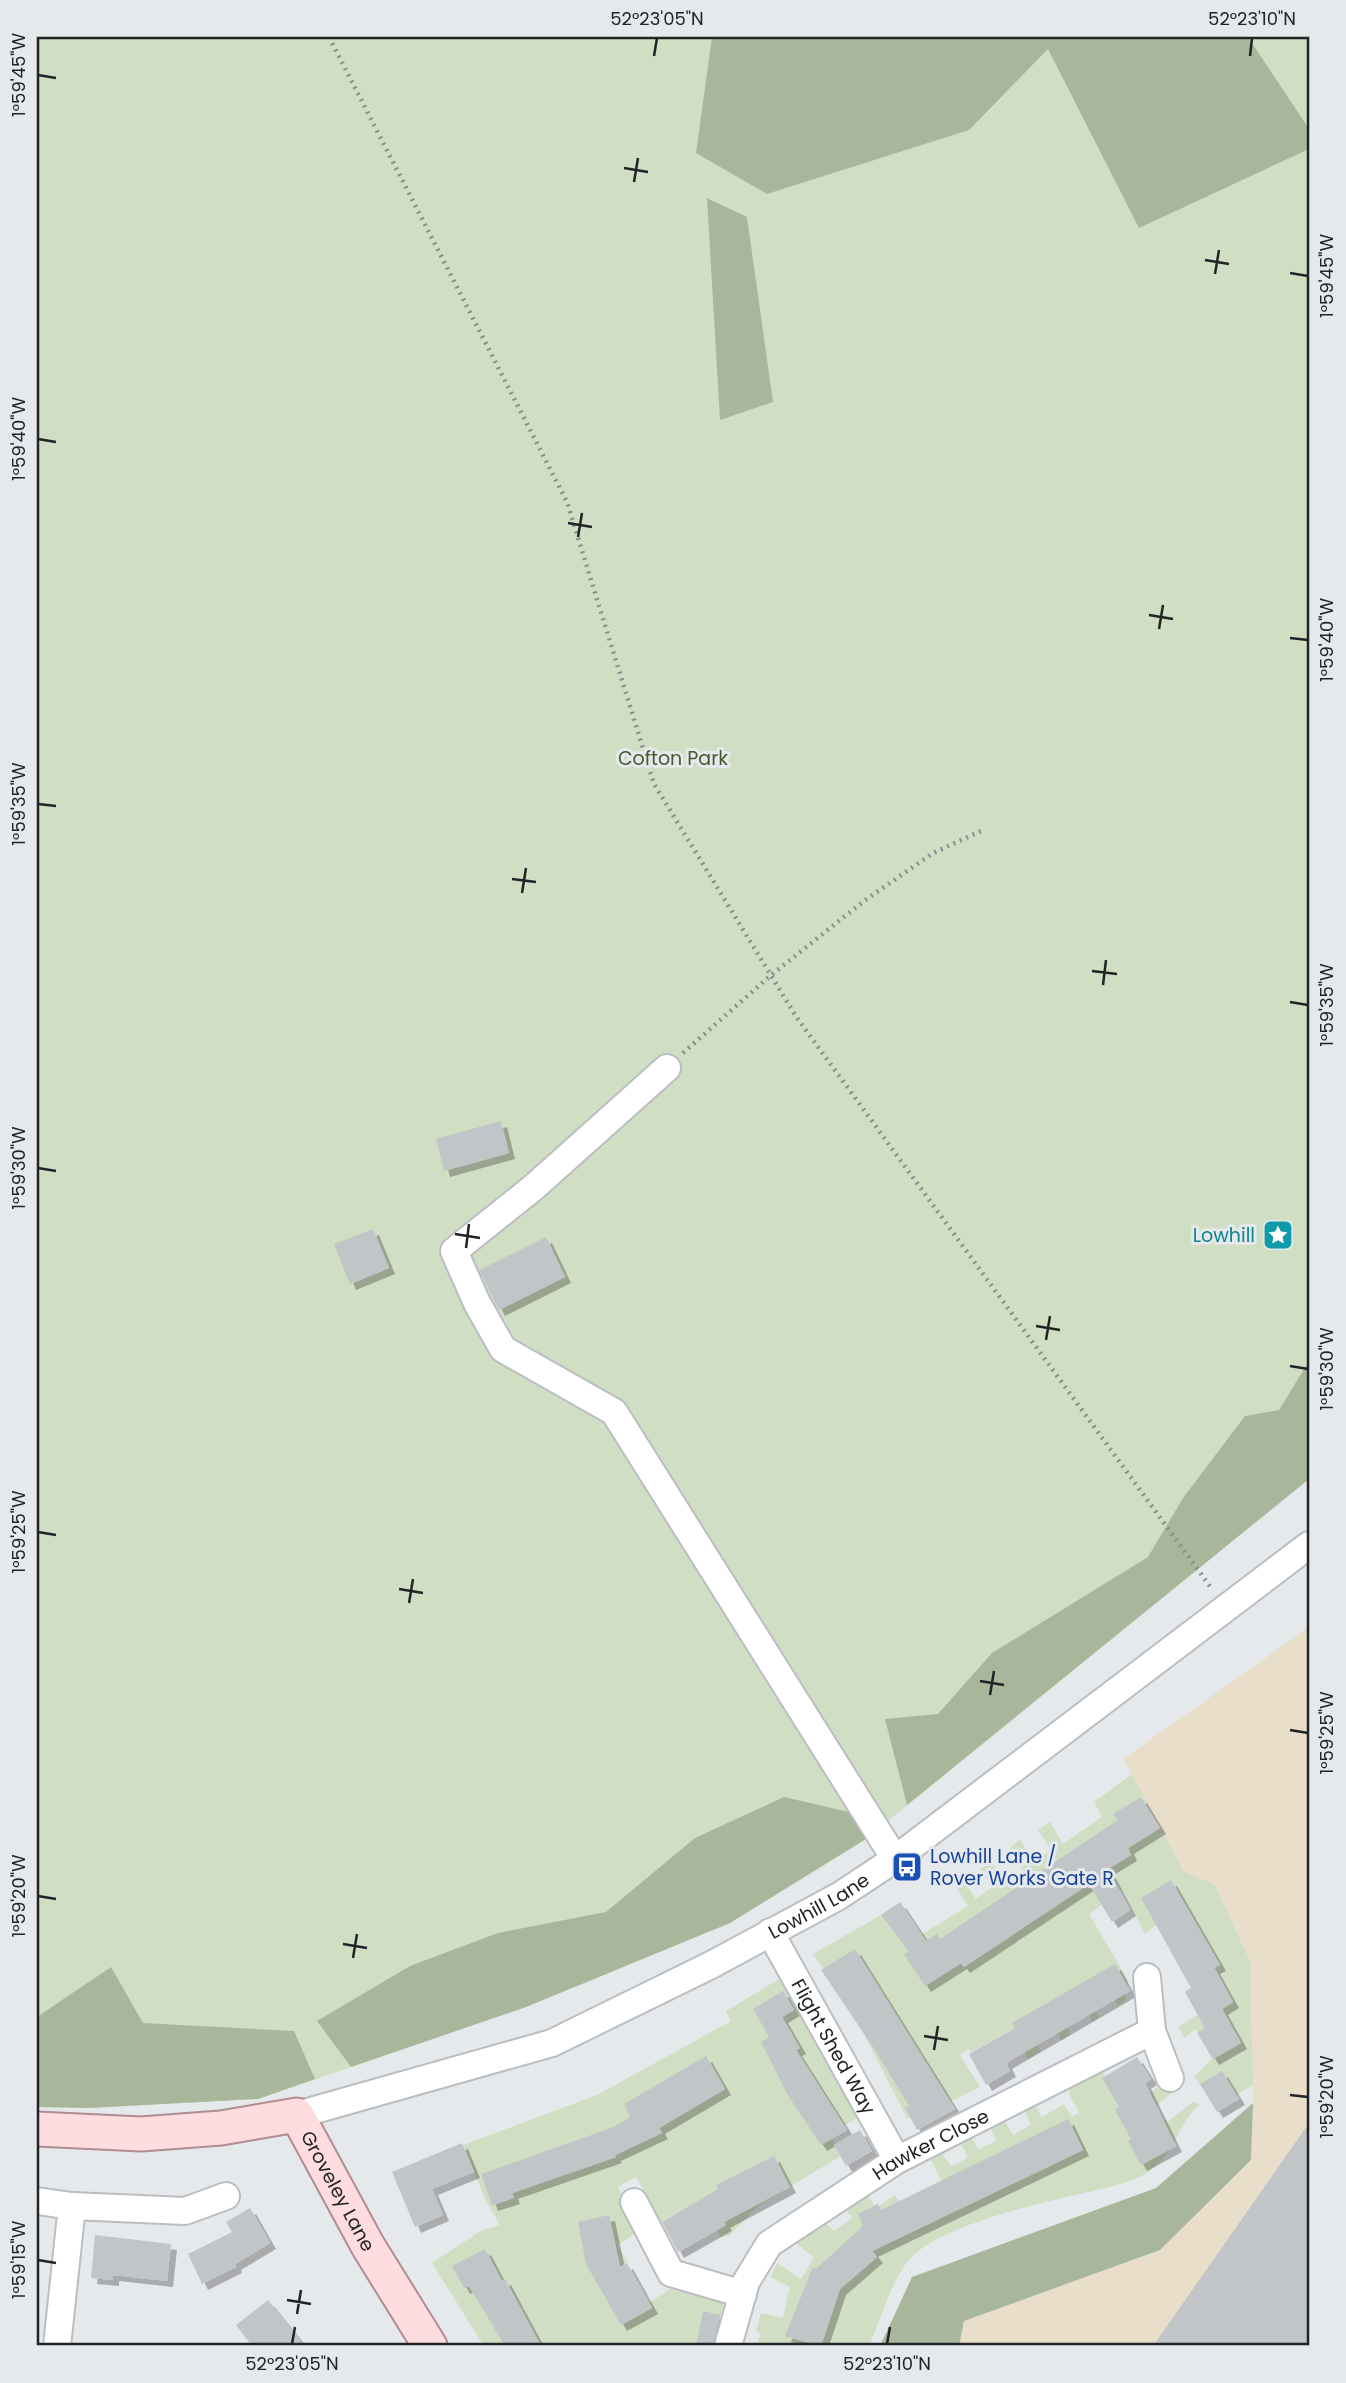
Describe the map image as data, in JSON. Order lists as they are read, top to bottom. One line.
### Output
{"streets":{"main road":["Groveley Lane"],"street":["Lowhill Lane","Flight Shed Way","Hawker Close"]},"crossings":[["Lowhill Lane","Flight Shed Way"],["Lowhill Lane","Groveley Lane"],["Flight Shed Way","Hawker Close"]],"parks":["Cofton Park"],"places":{"place":["Lowhill"],"bus stop":["Lowhill Lane / Rover Works Gate R"]},"coordinates":["52°23'05\"N","52°23'10\"N","1°59'45\"W","1°59'40\"W","1°59'35\"W","1°59'30\"W","1°59'25\"W","1°59'20\"W","1°59'15\"W"]}
